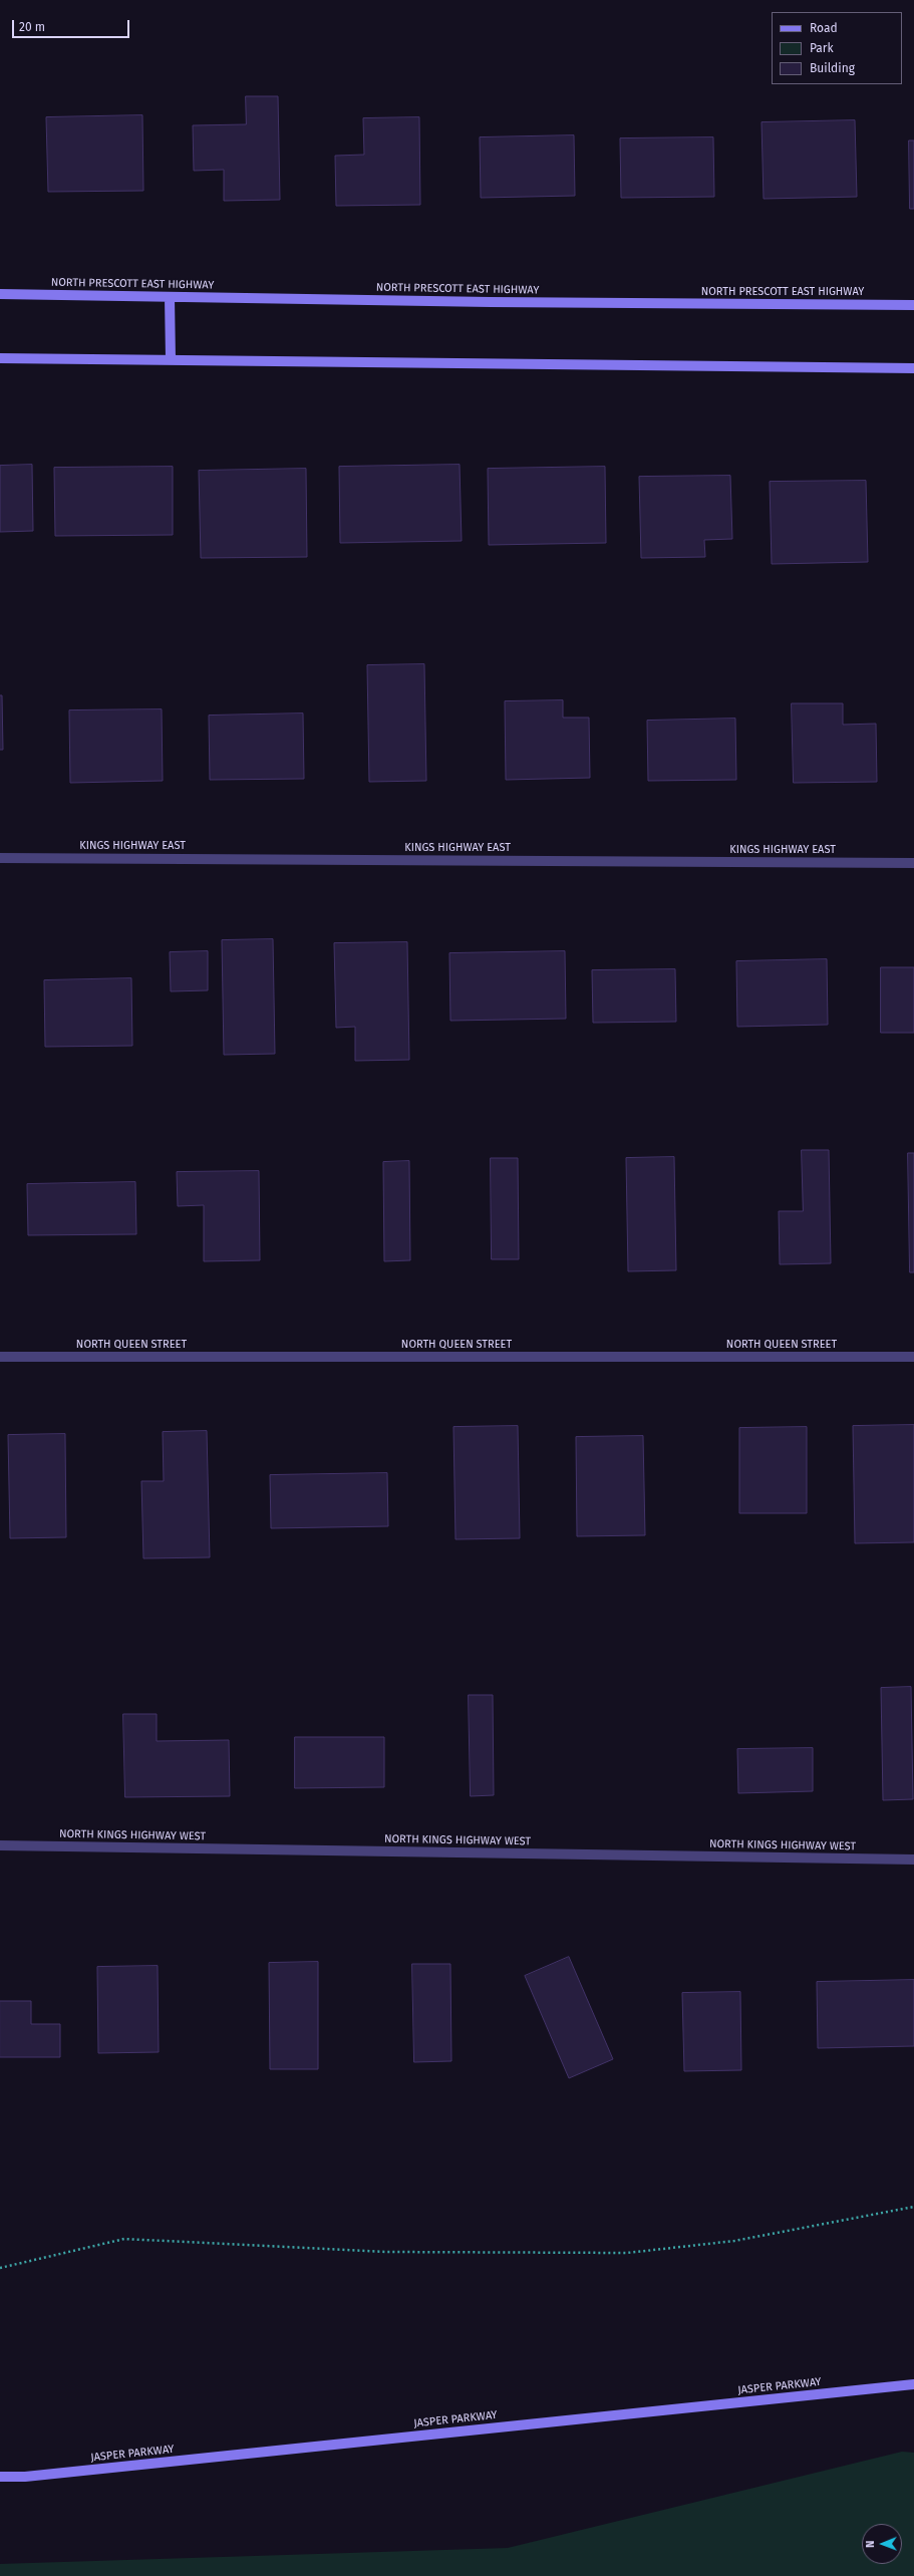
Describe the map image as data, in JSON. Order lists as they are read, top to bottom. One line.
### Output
{"streets":{"street":["NORTH PRESCOTT EAST HIGHWAY","KINGS HIGHWAY EAST","NORTH QUEEN STREET","NORTH KINGS HIGHWAY WEST","JASPER PARKWAY"]},"legend":["Road","Park","Building"],"scale_bar":"20 m","north":"left"}
